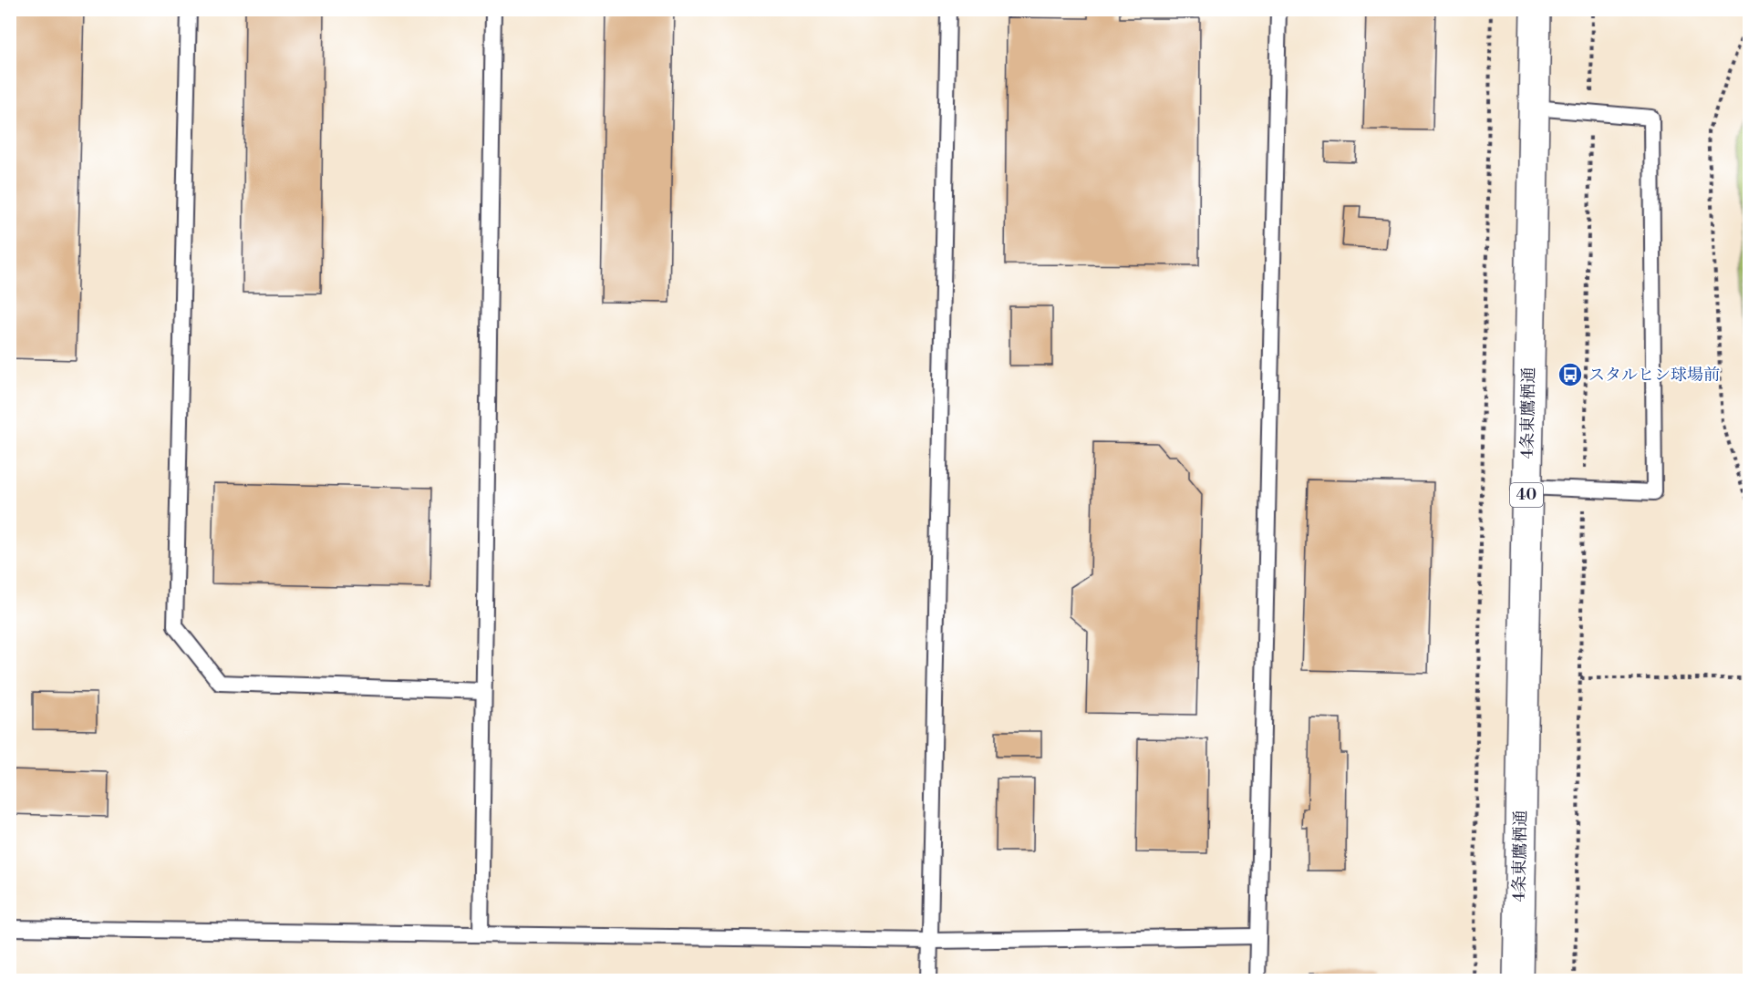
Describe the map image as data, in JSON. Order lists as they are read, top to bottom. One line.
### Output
{"streets":{"highway":["4条東鷹栖通","40"]},"places":{"bus stop":["スタルヒン球場前"]}}
